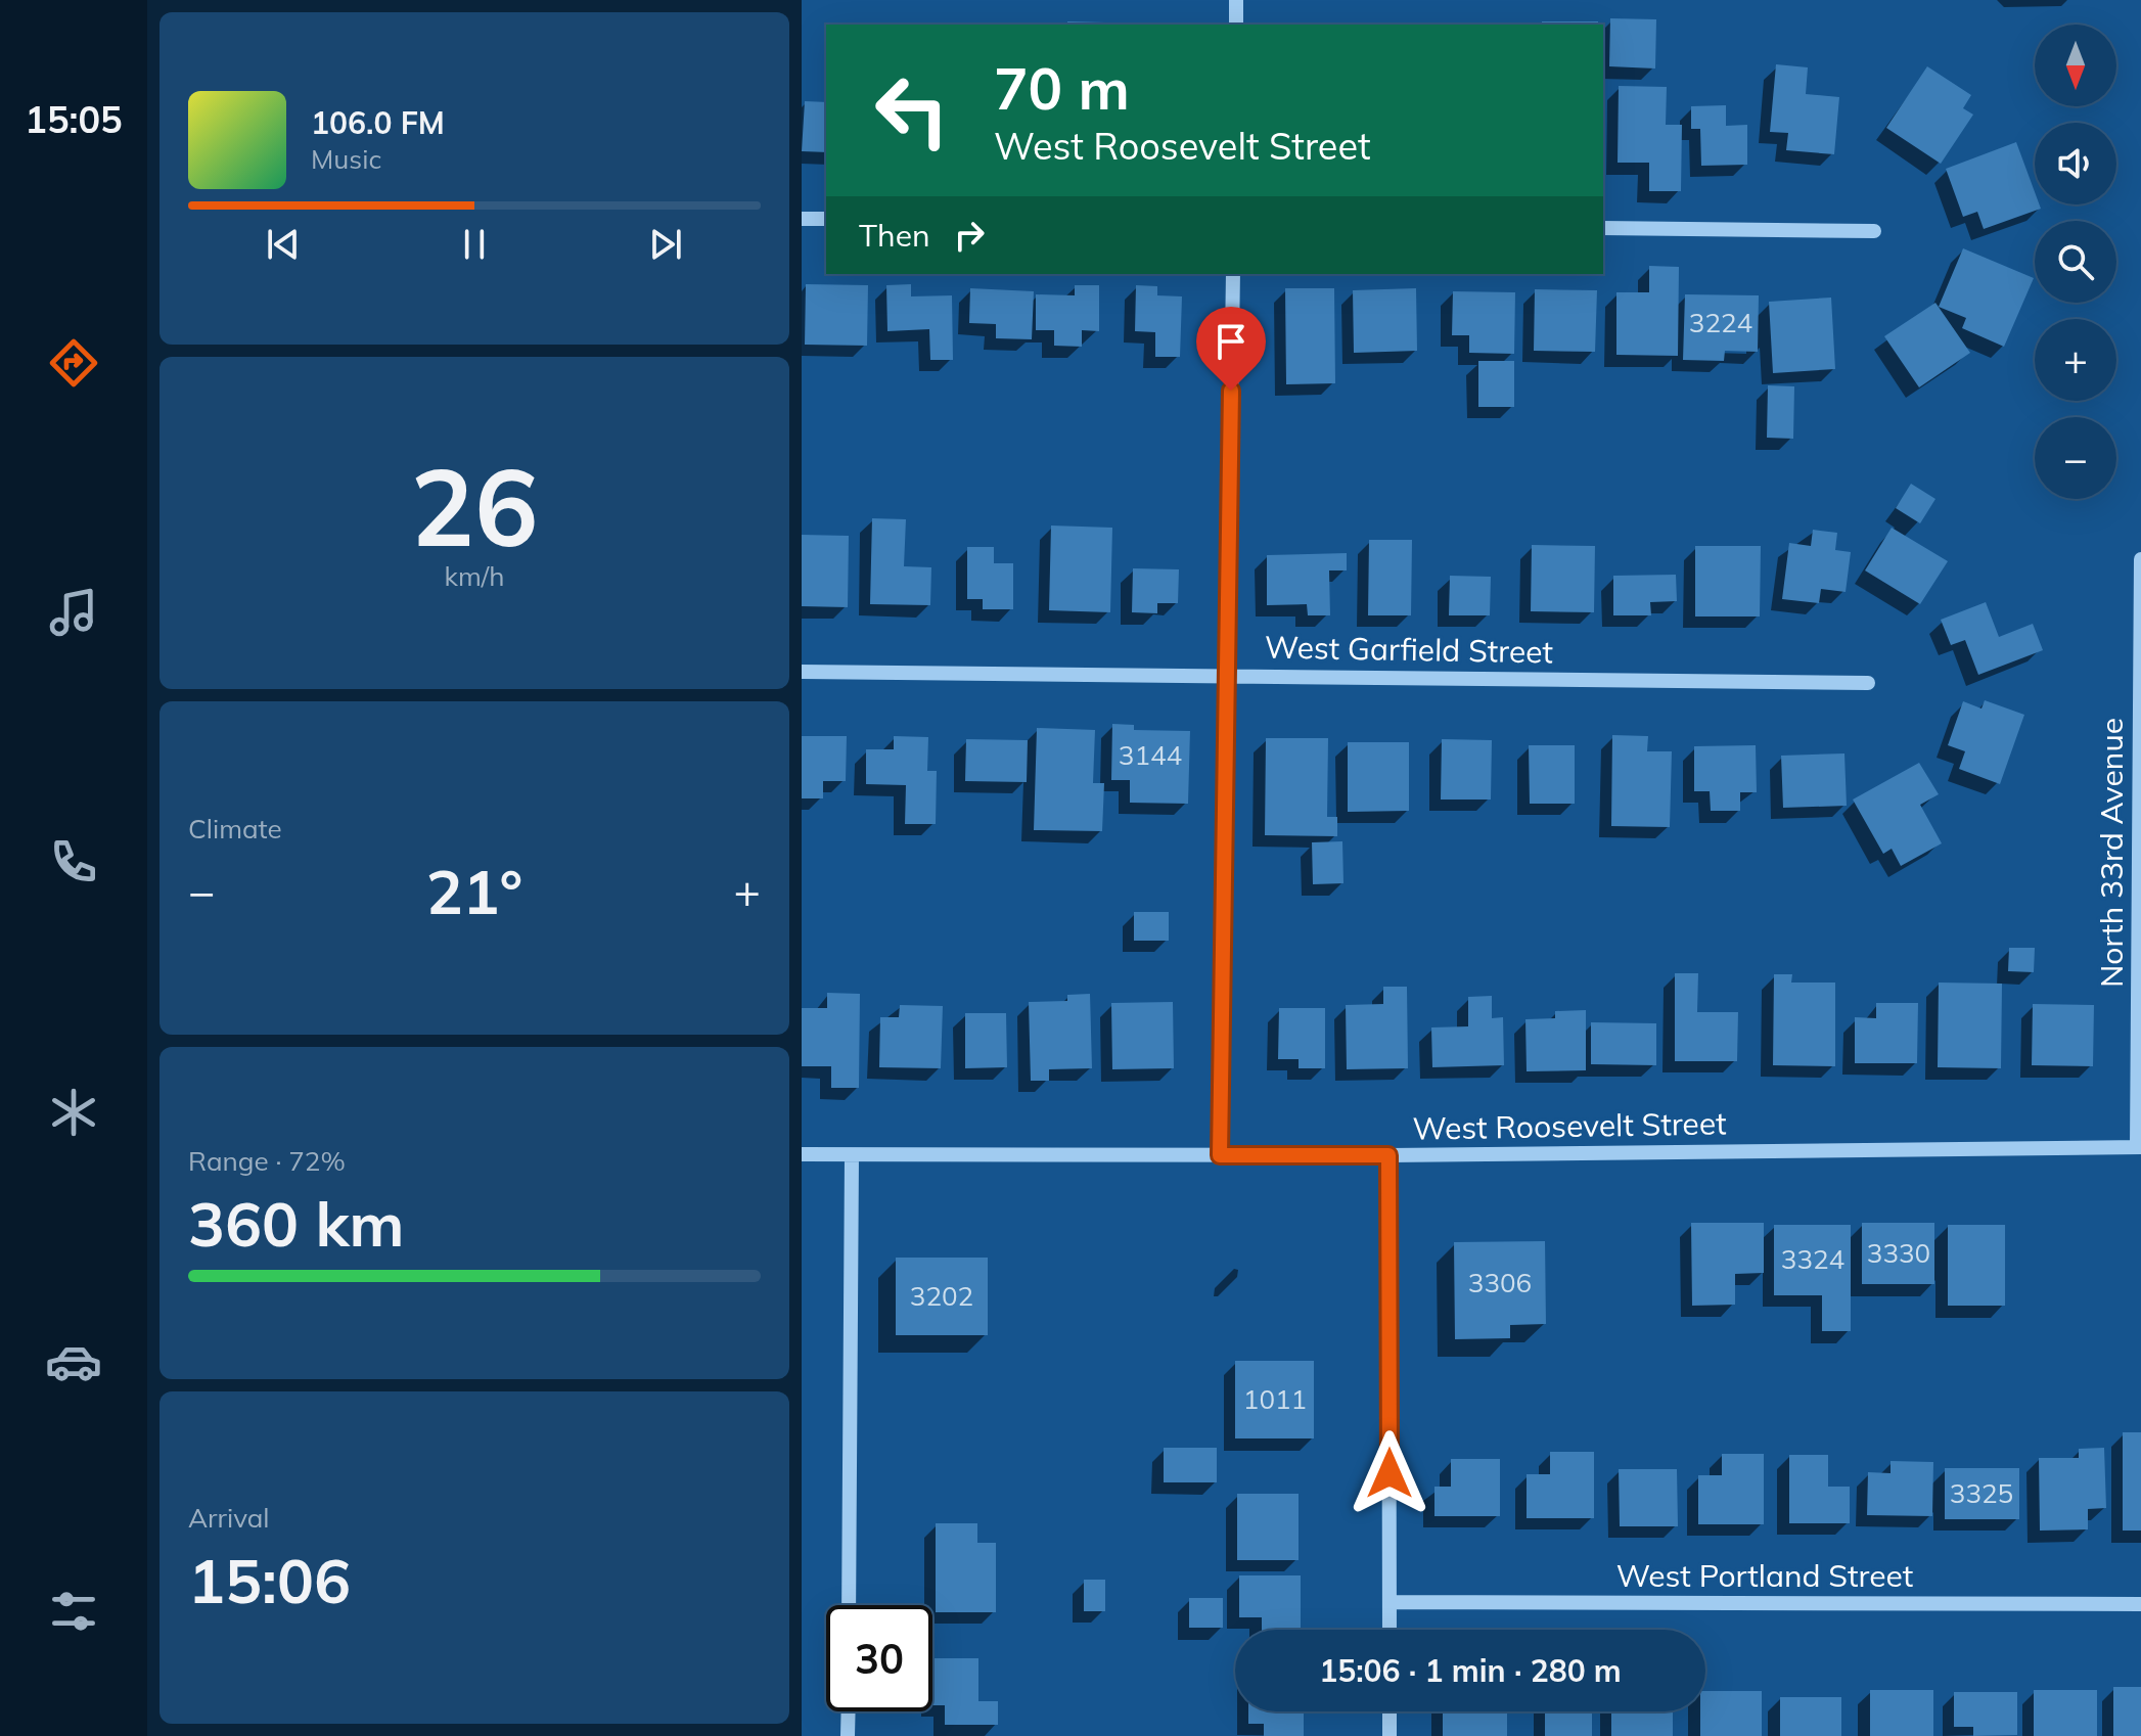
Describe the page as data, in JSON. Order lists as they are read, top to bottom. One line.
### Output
{"streets":{"street":["West Garfield Street","North 33rd Avenue","West Roosevelt Street","West Portland Street"]},"crossings":[["North 33rd Avenue","West Roosevelt Street"]],"house_numbers":["3224","3144","3330","3324","3306","3202","1011","3325"],"north":"bottom","page":{"tabs":"15:05","map_buttons":["+","−"],"turn":["70 m","West Roosevelt Street"],"song":["106.0 FM","Music"],"then":"Then","tile":[["26","km/h"],"Climate",["Range · 72%","360 km"],["Arrival","15:06"]],"heat":["−","21°","+"],"limit":"30","trip":"15:06 · 1 min · 280 m"}}
